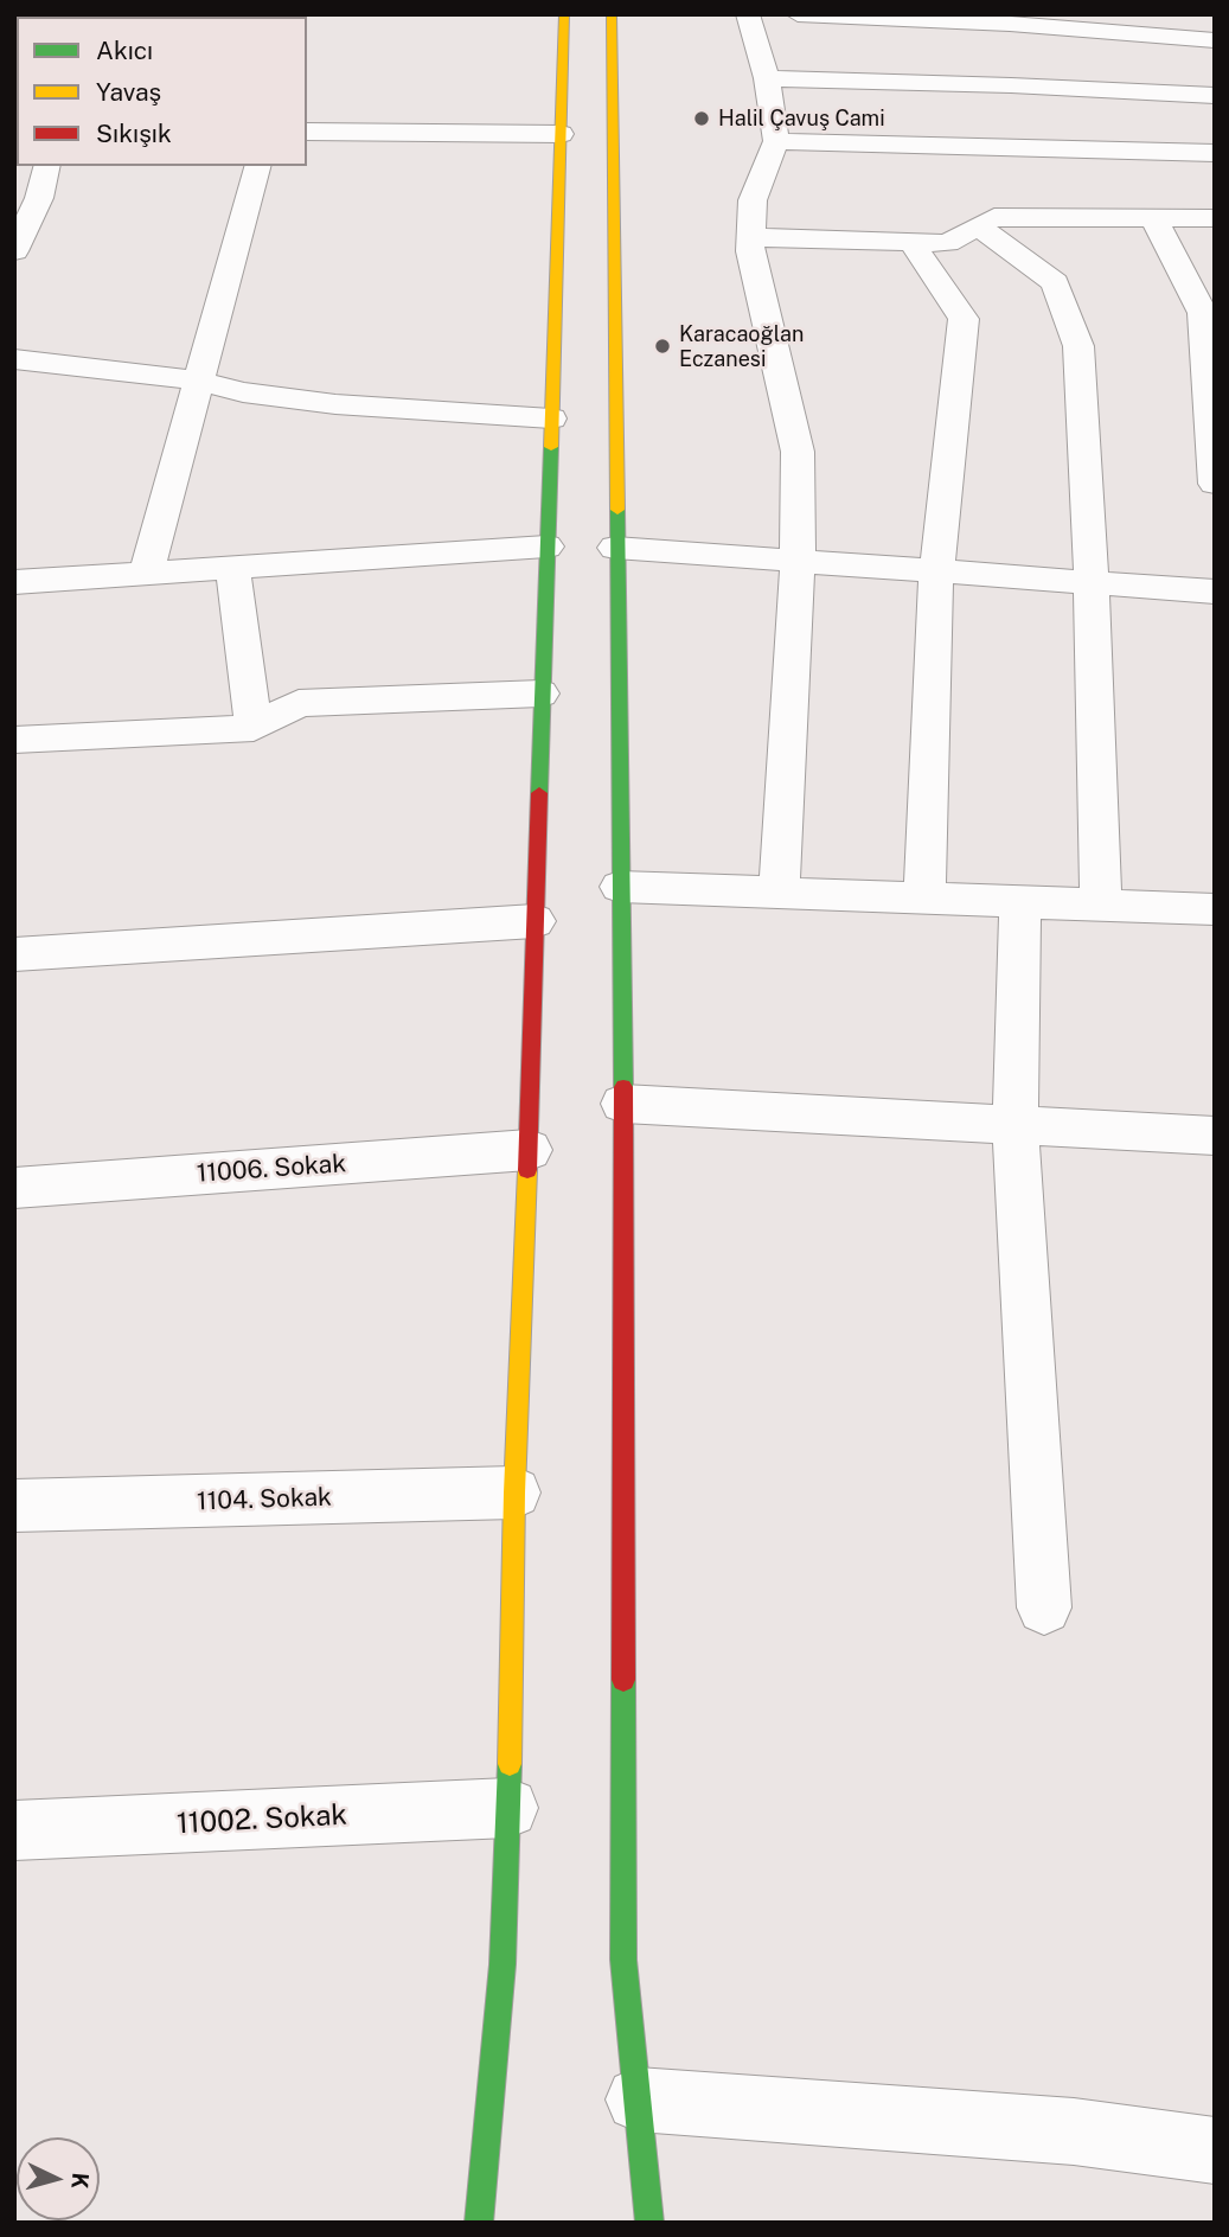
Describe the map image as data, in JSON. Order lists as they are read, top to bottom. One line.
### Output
{"streets":{"street":["11006. Sokak","1104. Sokak","11002. Sokak"]},"places":["Halil Çavuş Cami","Karacaoğlan Eczanesi"],"legend":["Akıcı","Yavaş","Sıkışık"],"north":"right"}
